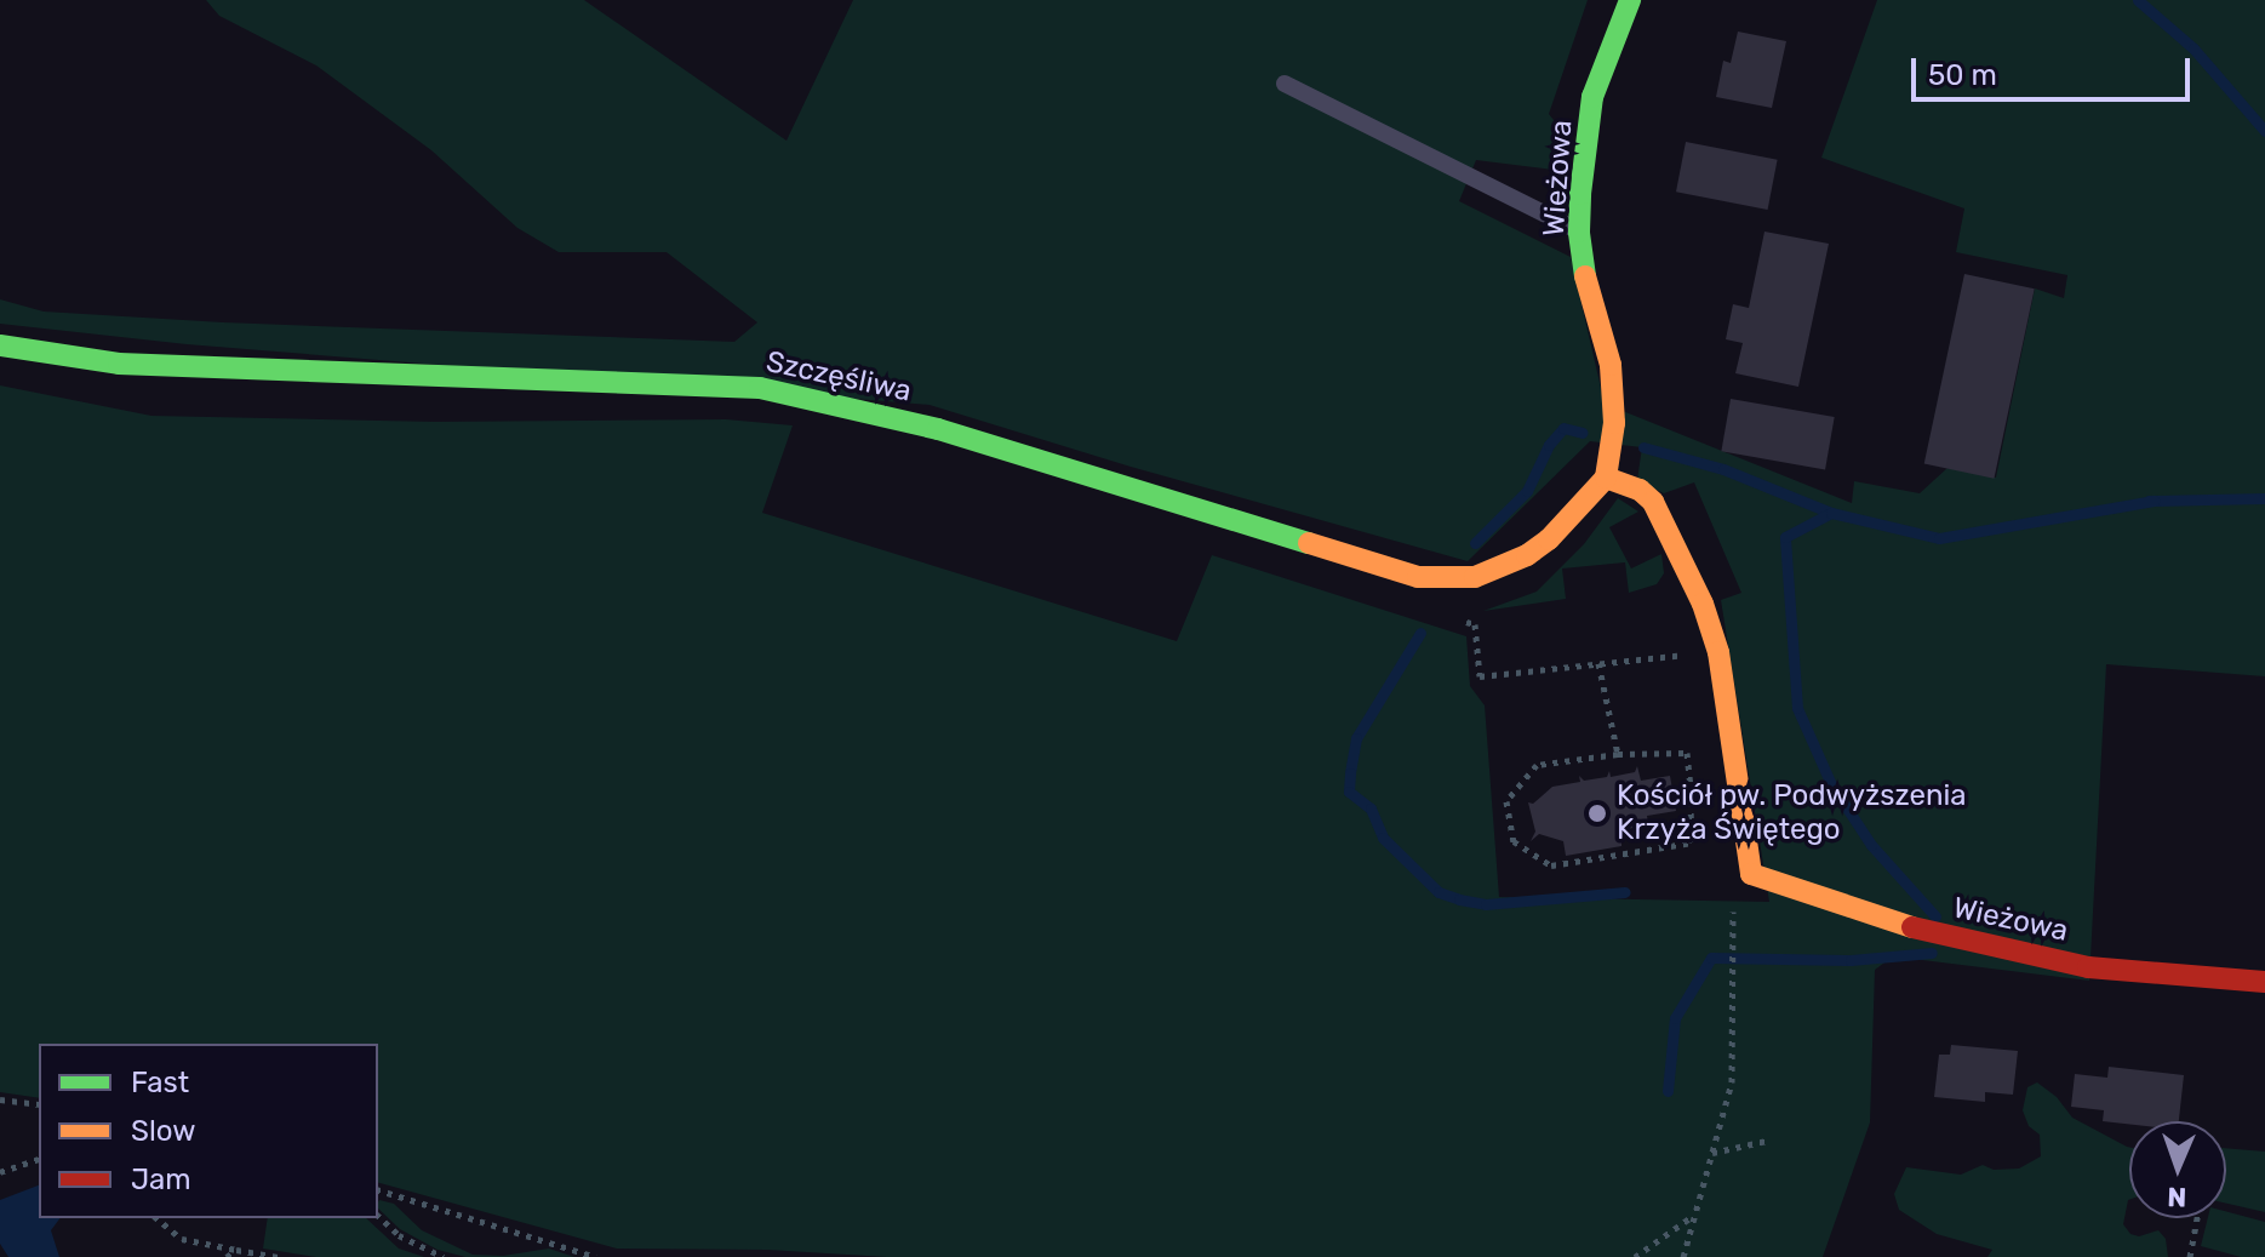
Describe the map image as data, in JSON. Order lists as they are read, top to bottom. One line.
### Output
{"streets":{"street":["Wieżowa","Szczęśliwa"]},"crossings":[["Wieżowa","Szczęśliwa"]],"places":["Kościół pw. Podwyższenia Krzyża Świętego"],"legend":["Fast","Slow","Jam"],"scale_bar":"50 m","north":"bottom"}
